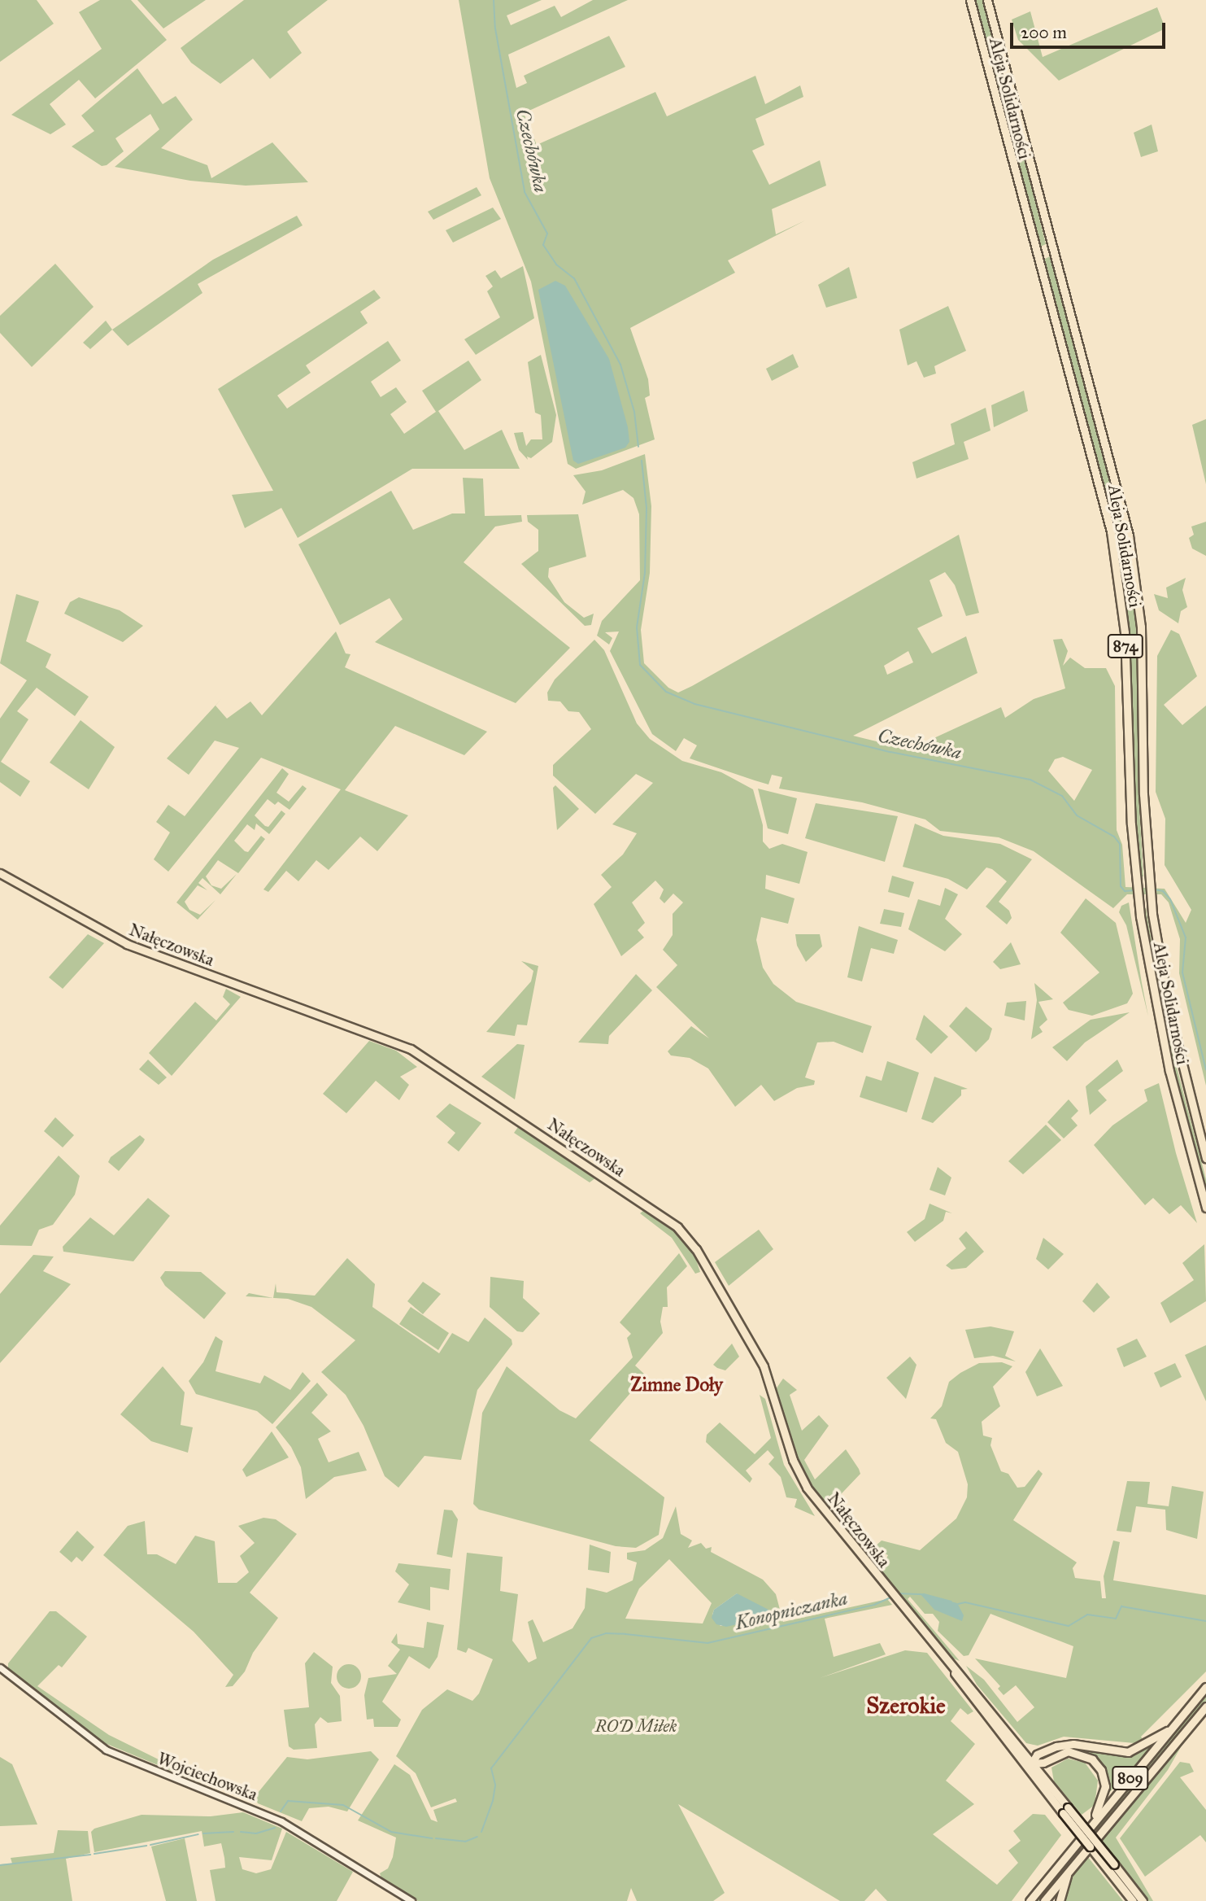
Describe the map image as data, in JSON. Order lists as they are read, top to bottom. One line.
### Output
{"streets":{"main road":["Aleja Solidarności","874","Nałęczowska","809"],"street":["Wojciechowska"]},"districts":["Zimne Doły","Szerokie"],"water":["Czechówka","Konopniczanka"],"parks":["ROD Miłek"],"scale_bar":"200 m"}
